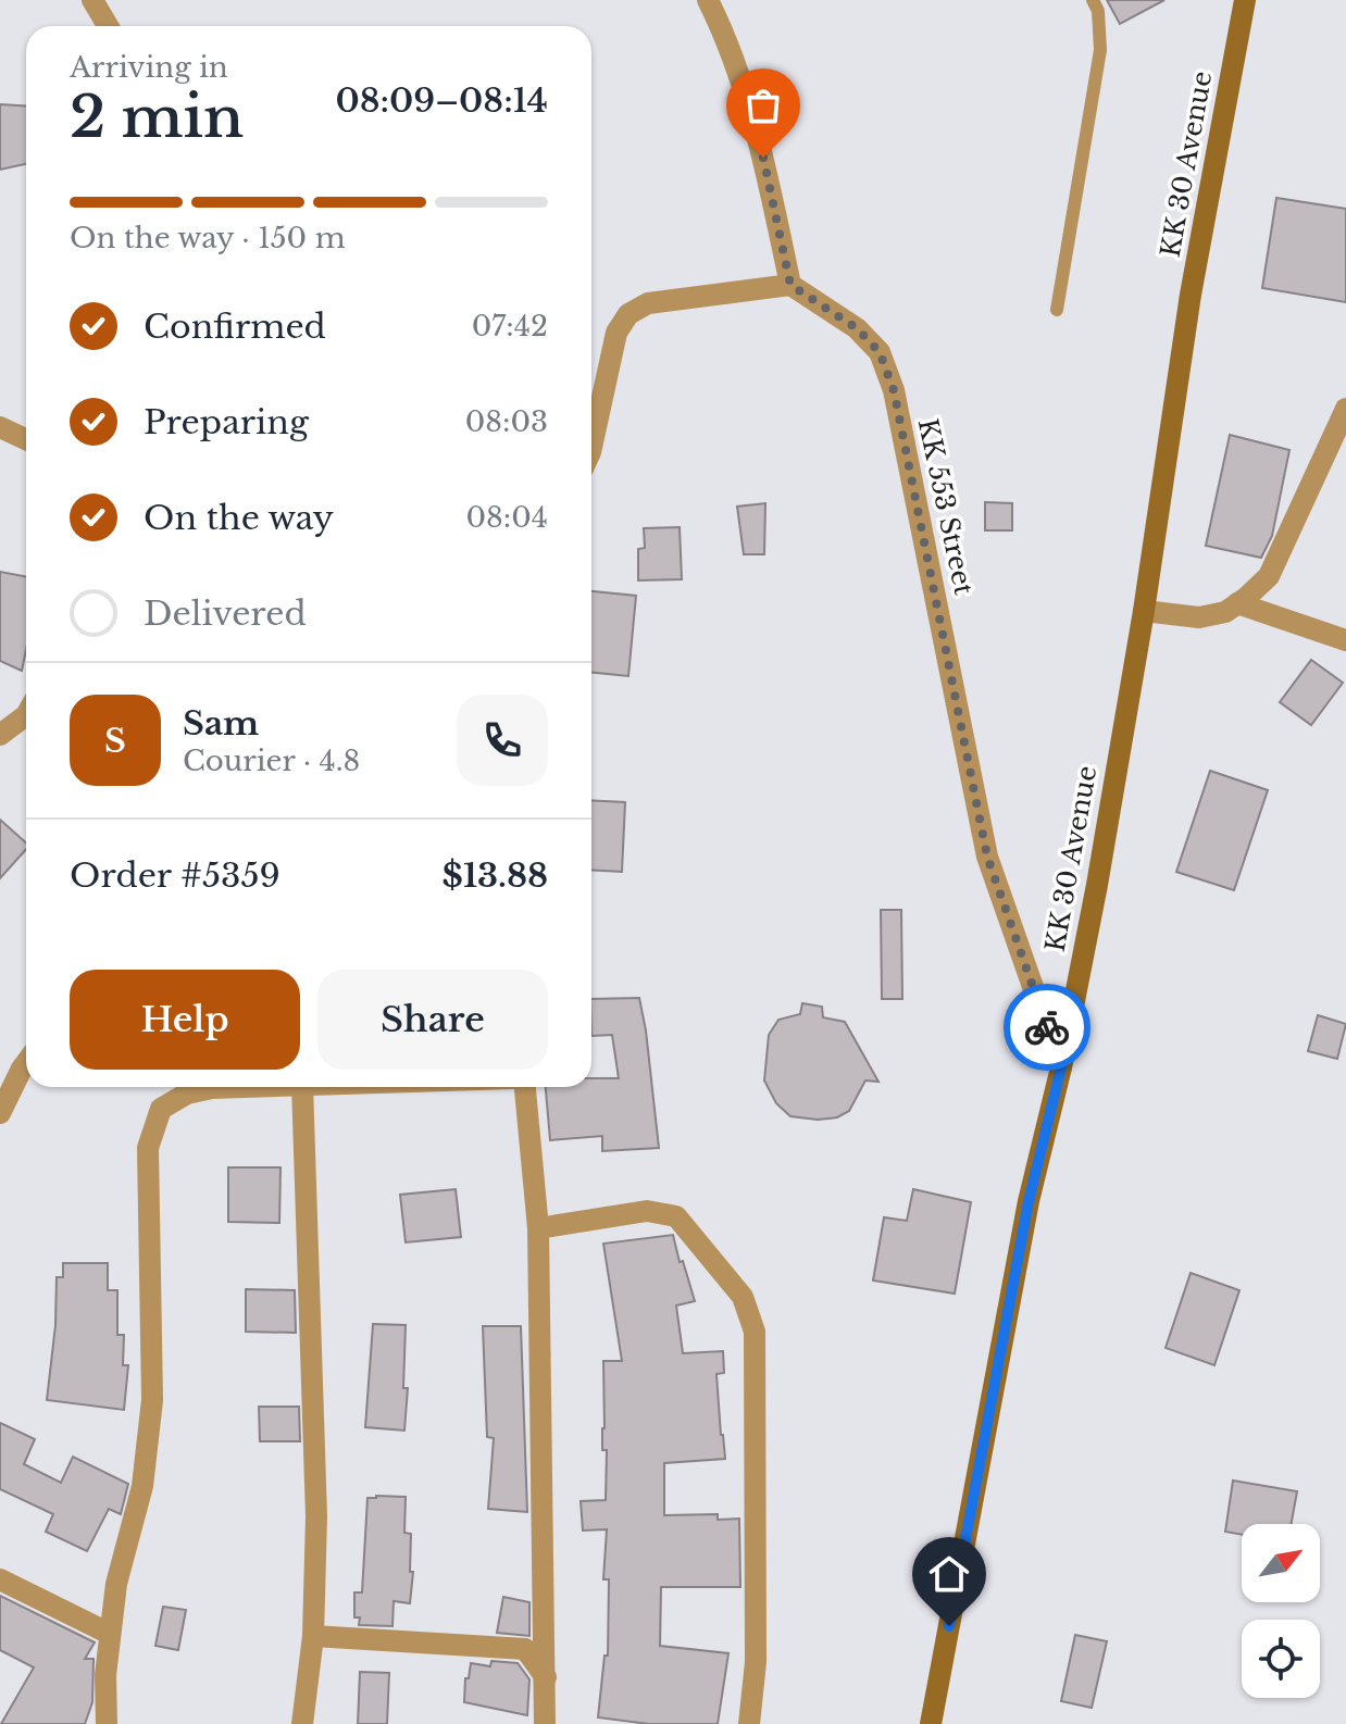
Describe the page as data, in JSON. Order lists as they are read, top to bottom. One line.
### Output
{"streets":{"main road":["KK 30 Avenue"],"street":["KK 553 Street"]},"crossings":[["KK 30 Avenue","KK 553 Street"]],"north":"top right","page":{"heading":["2 min","Arriving in","08:09–08:14"],"panel":["Sam","Courier · 4.8","Order #5359","$13.88"],"bar":"On the way · 150 m","list":[["Confirmed","07:42"],["Preparing","08:03"],["On the way","08:04"],"Delivered"],"round":"S","buttons":["Help","Share"]}}
